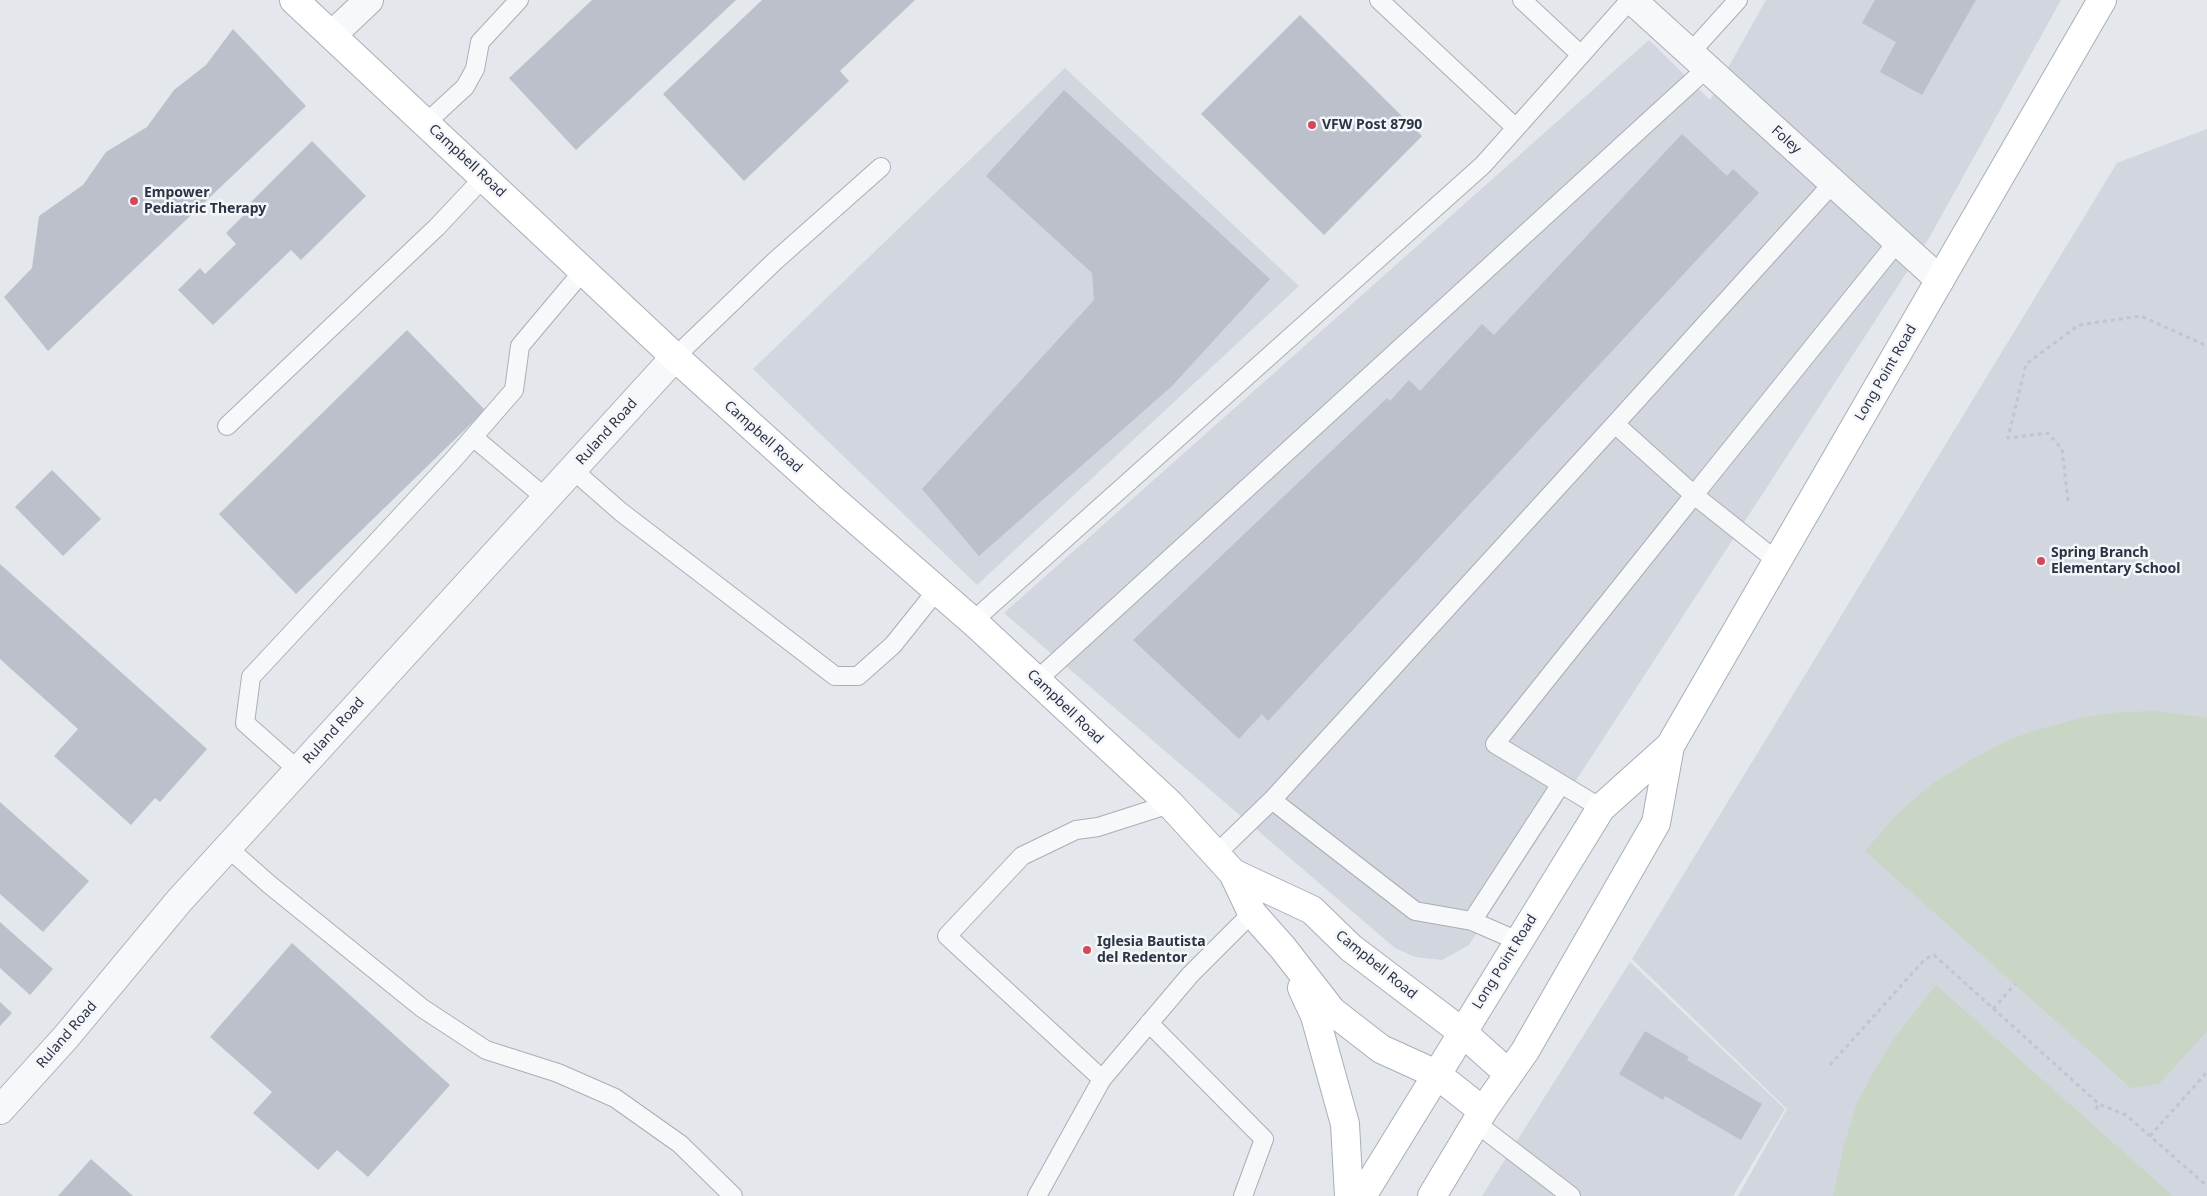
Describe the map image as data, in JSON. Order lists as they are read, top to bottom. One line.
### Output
{"streets":{"main road":["Campbell Road","Long Point Road"],"street":["Foley","Ruland Road"]},"crossings":[["Foley","Long Point Road"],["Campbell Road","Long Point Road"],["Campbell Road","Ruland Road"]],"places":["VFW Post 8790","Empower Pediatric Therapy","Spring Branch Elementary School","Iglesia Bautista del Redentor"]}
